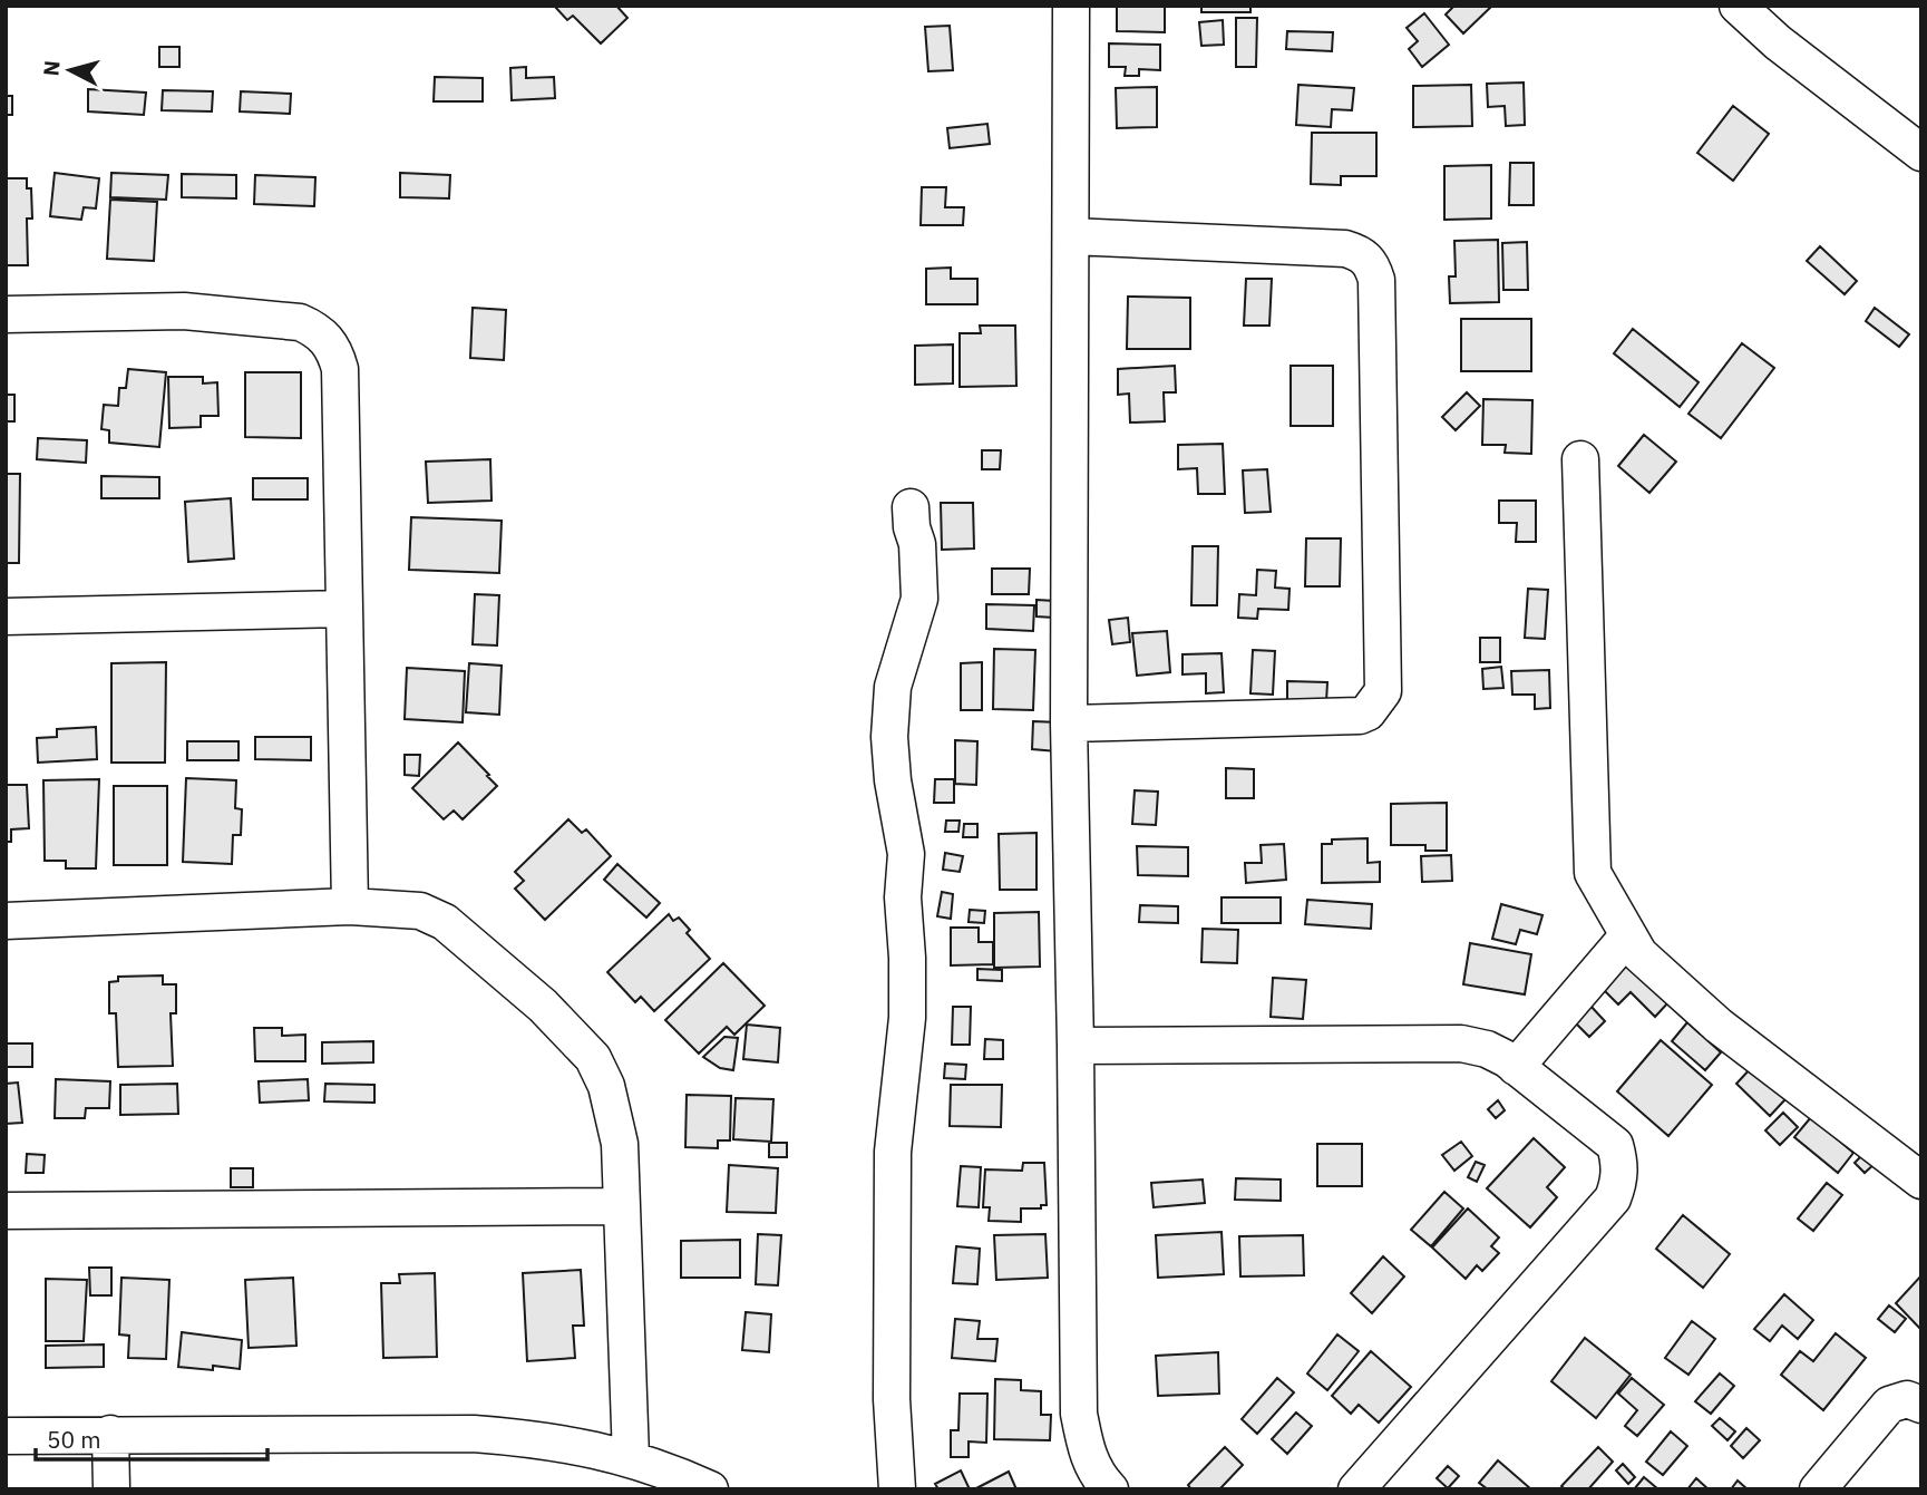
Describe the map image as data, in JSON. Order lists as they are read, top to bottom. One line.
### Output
{"scale_bar":"50 m","north":"left"}
